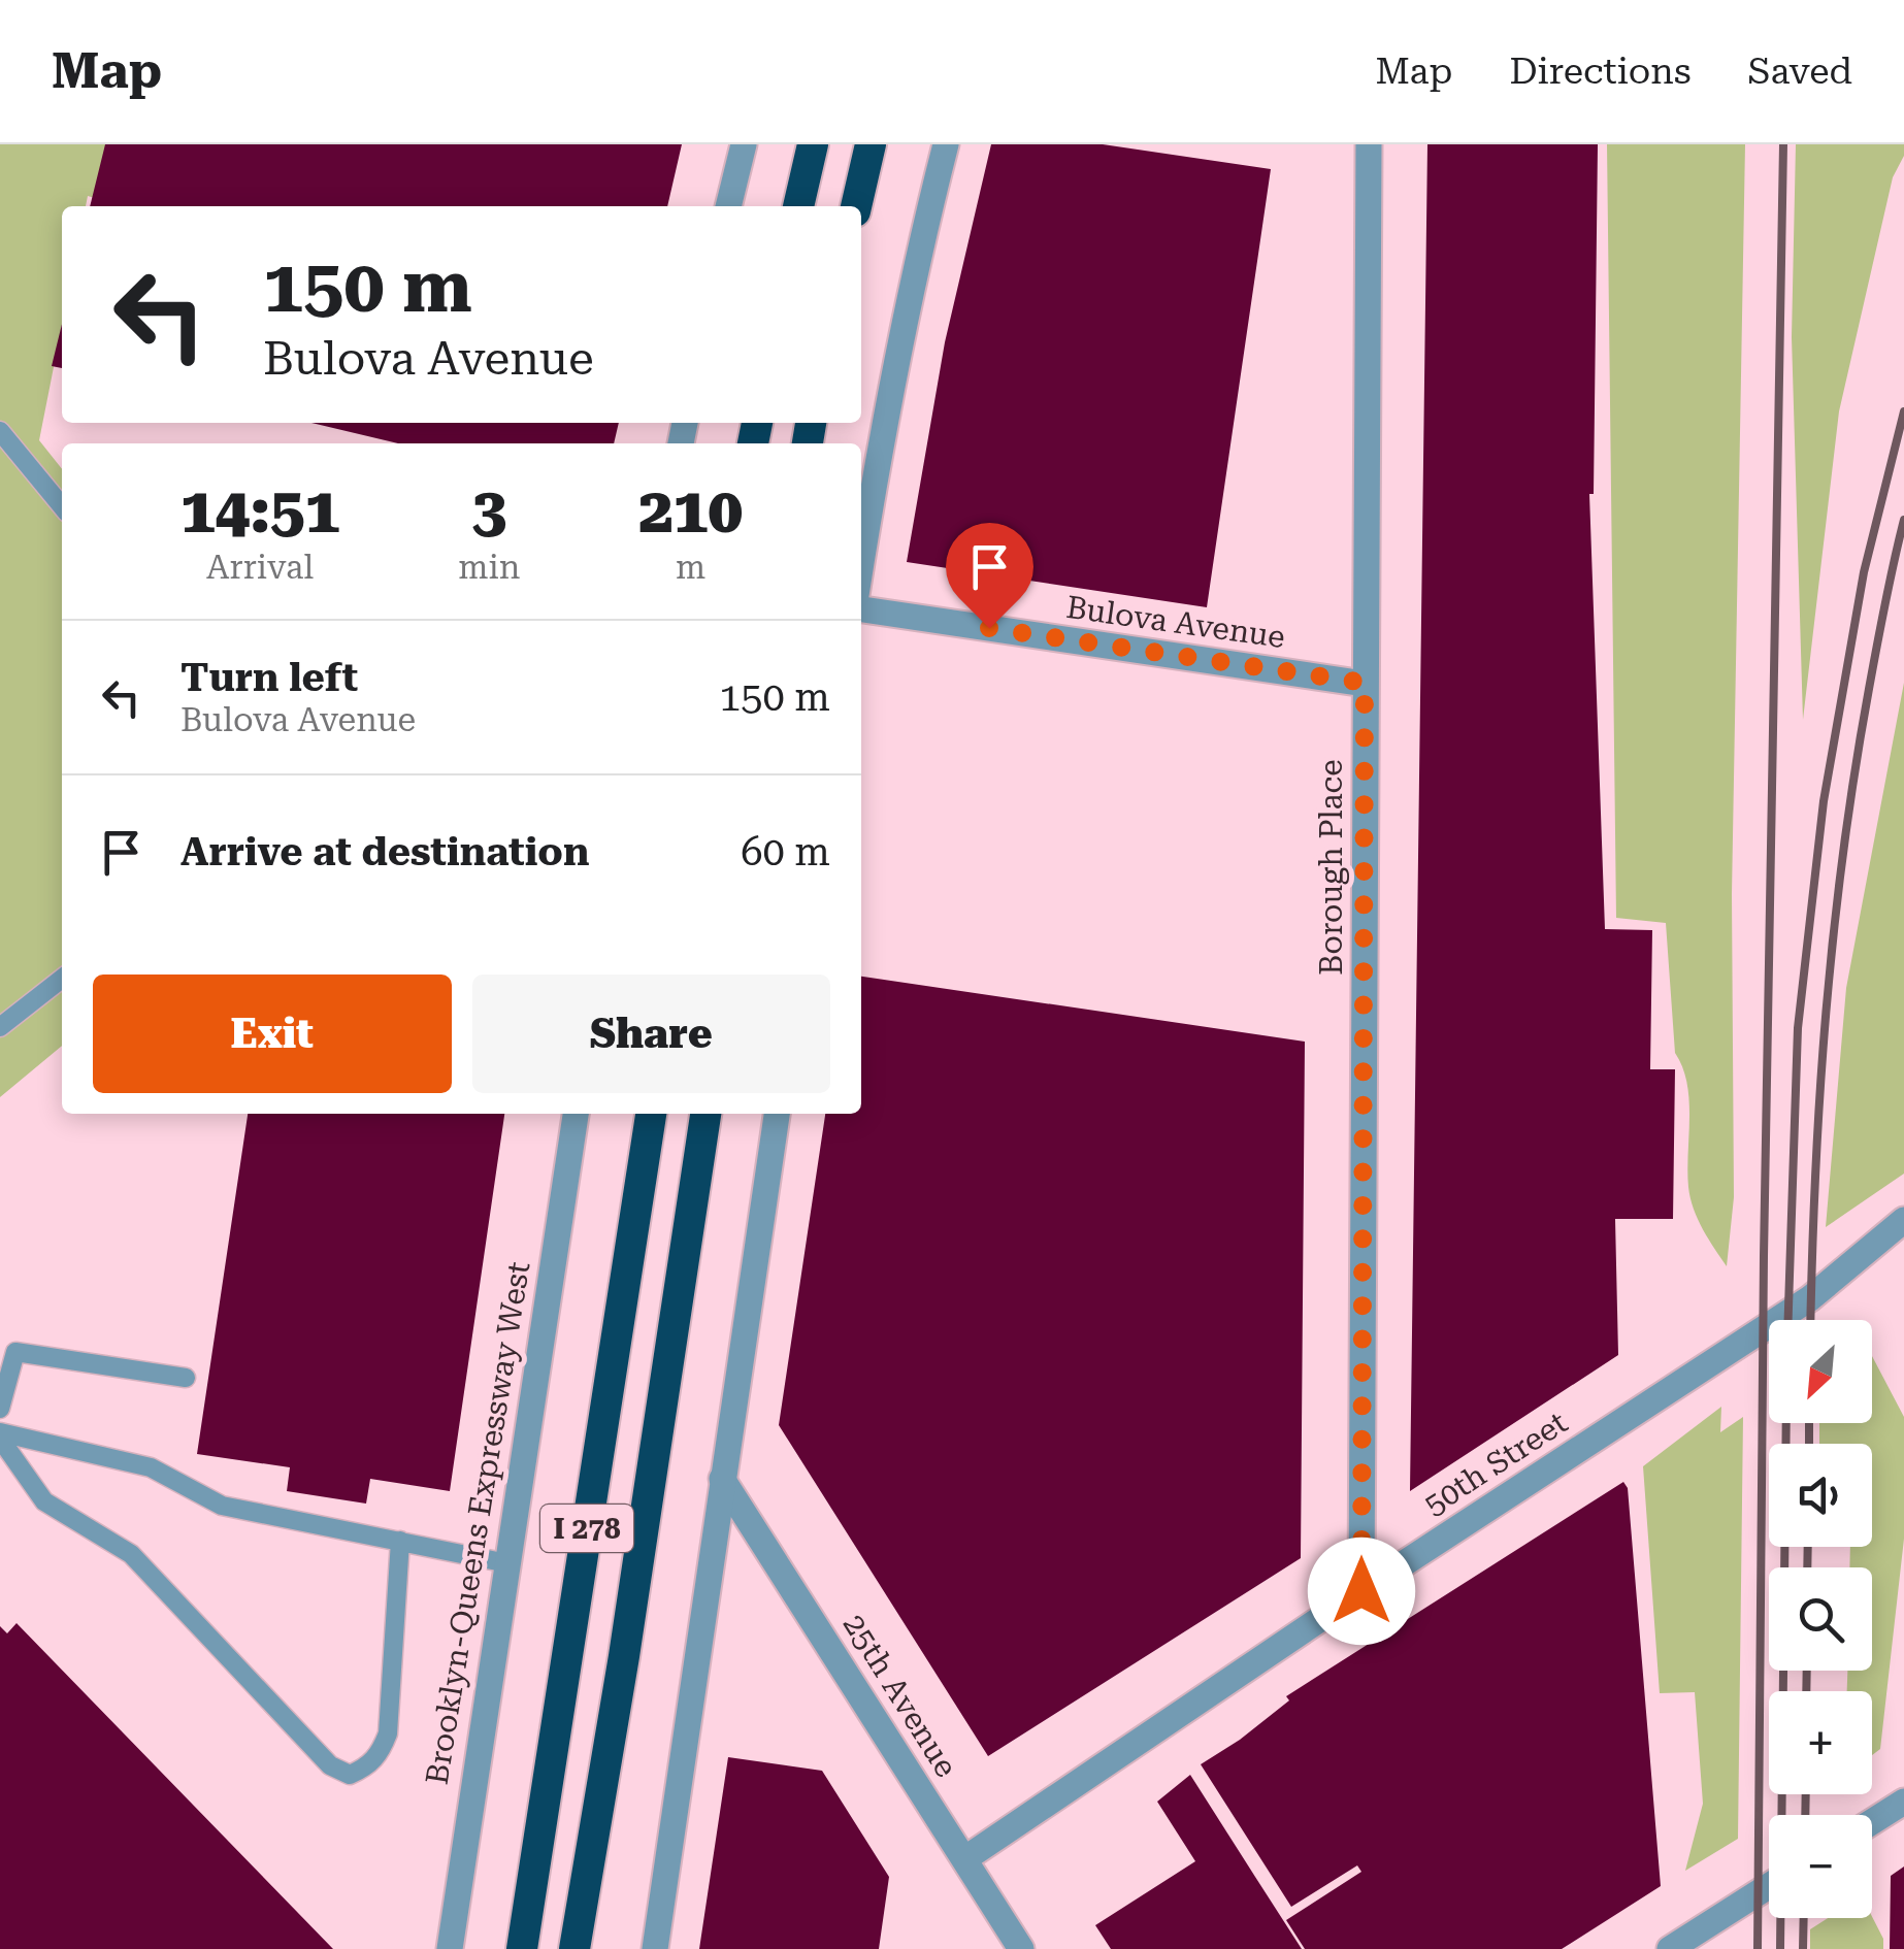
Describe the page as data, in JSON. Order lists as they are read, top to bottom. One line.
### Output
{"streets":{"highway":["I 278"],"street":["Bulova Avenue","Borough Place","50th Street","Brooklyn-Queens Expressway West","25th Avenue"]},"crossings":[["Bulova Avenue","Borough Place"],["Borough Place","50th Street"],["50th Street","25th Avenue"]],"north":"bottom left","page":{"header":"Map","nav":["Map","Directions","Saved"],"turn":["150 m","Bulova Avenue"],"eta":["14:51","Arrival","3","min","210","m"],"list":[{"name":"Turn left","note":"Bulova Avenue","value":"150 m"},{"name":"Arrive at destination","value":"60 m"}],"buttons":["Exit","Share"],"map_buttons":["+","−"]}}
